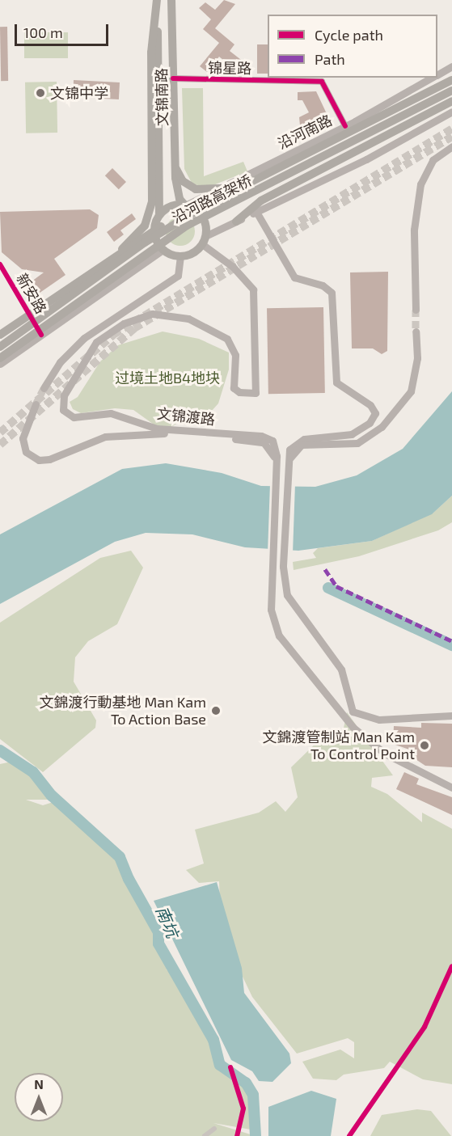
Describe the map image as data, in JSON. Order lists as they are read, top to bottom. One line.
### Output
{"streets":{"highway":["文锦南路","沿河路高架桥"],"main road":["沿河南路","文锦渡路"],"street":["锦星路","新安路"]},"crossings":[["锦星路","文锦南路"],["锦星路","沿河南路"],["文锦南路","沿河南路"],["文锦南路","文锦渡路"],["沿河南路","文锦渡路"]],"water":["南坑"],"parks":["过境土地B4地块"],"places":["文锦中学","文錦渡行動基地 Man Kam To Action Base","文錦渡管制站 Man Kam To Control Point"],"legend":["Cycle path","Path"],"scale_bar":"100 m","north":"top"}
